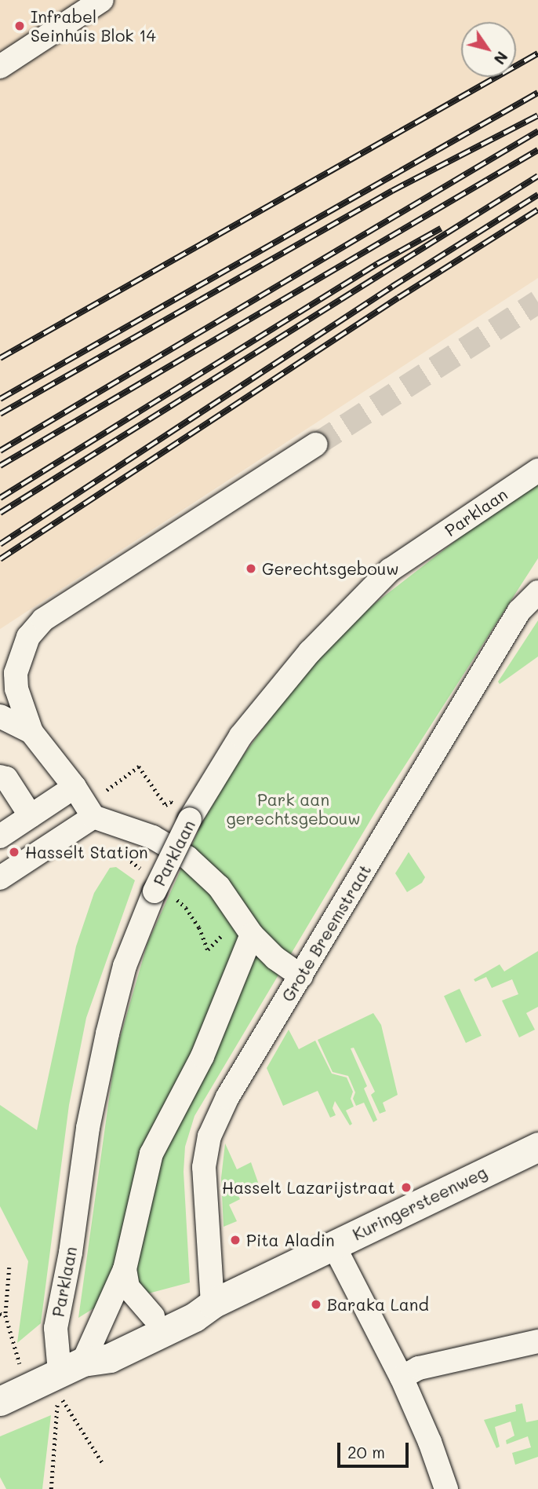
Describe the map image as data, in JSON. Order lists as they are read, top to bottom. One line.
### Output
{"streets":{"main road":["Kuringersteenweg"],"street":["Parklaan","Grote Breemstraat"]},"crossings":[["Parklaan","Kuringersteenweg"],["Grote Breemstraat","Kuringersteenweg"]],"parks":["Park aan gerechtsgebouw"],"places":["Infrabel Seinhuis Blok 14","Gerechtsgebouw","Hasselt Station","Hasselt Lazarijstraat","Pita Aladin","Baraka Land"],"scale_bar":"20 m","north":"bottom right"}
